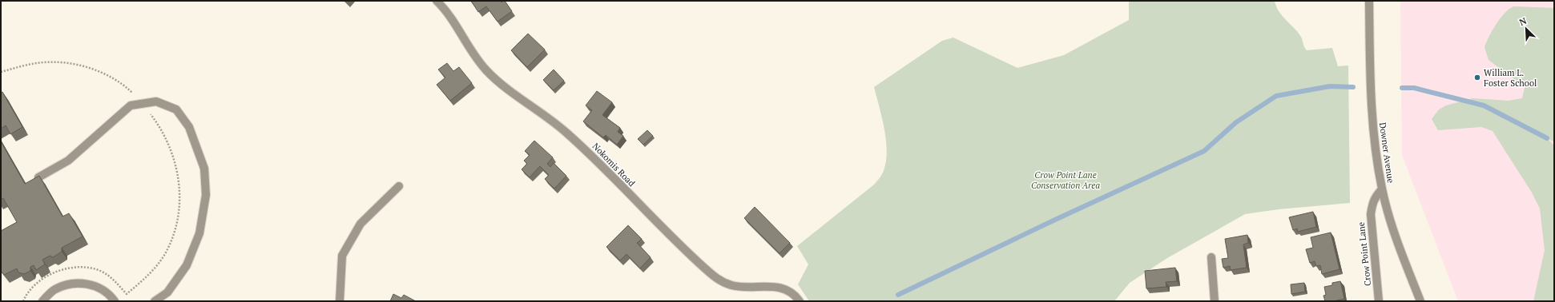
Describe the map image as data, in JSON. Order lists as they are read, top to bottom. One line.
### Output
{"streets":{"street":["Downer Avenue","Nokomis Road","Crow Point Lane"]},"crossings":[["Downer Avenue","Crow Point Lane"]],"parks":["Crow Point Lane Conservation Area"],"places":["William L. Foster School"],"north":"top left"}
